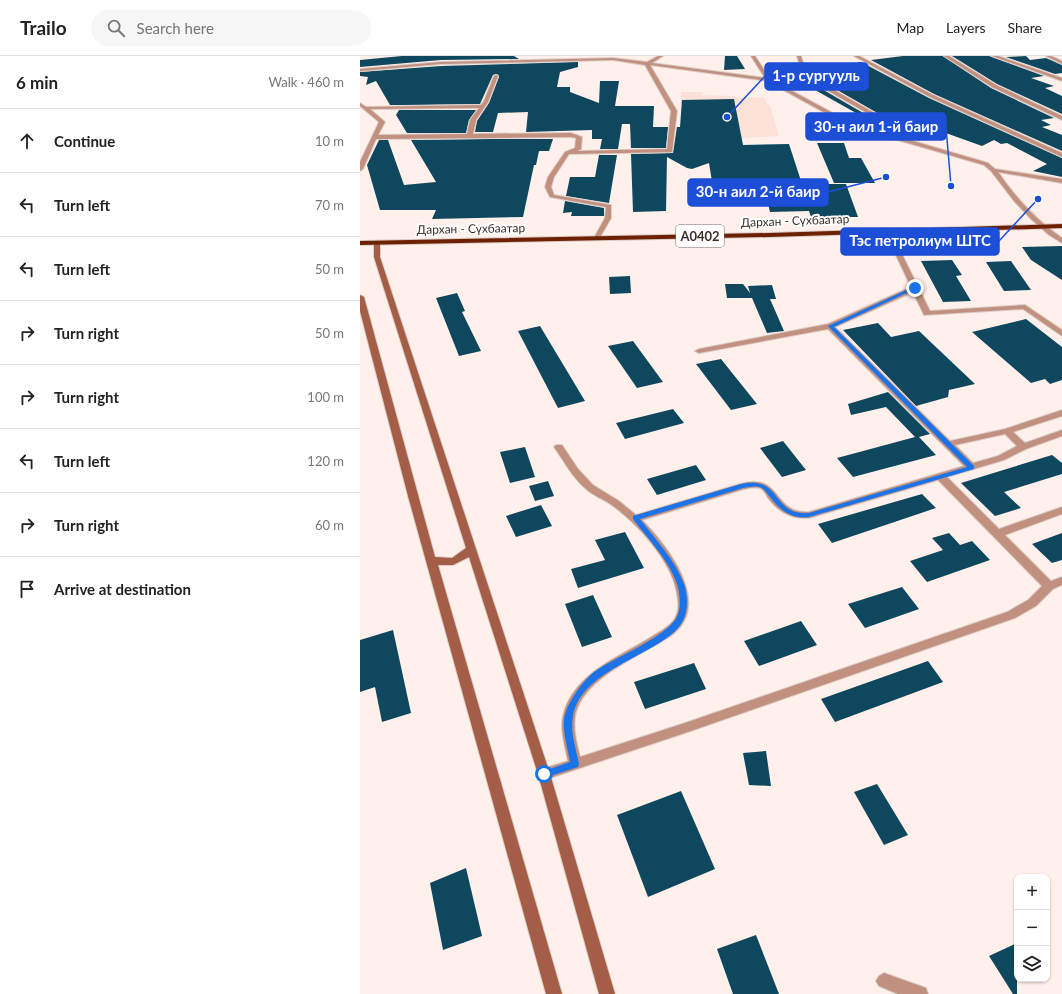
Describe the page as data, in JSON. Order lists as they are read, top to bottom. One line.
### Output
{"streets":{"highway":["Дархан - Сүхбаатар","A0402"]},"places":["1-р сургууль","30-н аил 2-й баир","30-н аил 1-й баир","Тэс петролиум ШТС"],"page":{"header":"Trailo","search":"Search here","nav":["Map","Layers","Share"],"heading":["6 min","Walk · 460 m"],"list":[["Continue","10 m"],["Turn left","70 m"],["Turn left","50 m"],["Turn right","50 m"],["Turn right","100 m"],["Turn left","120 m"],["Turn right","60 m"],"Arrive at destination"],"map_buttons":["+","−"]}}
